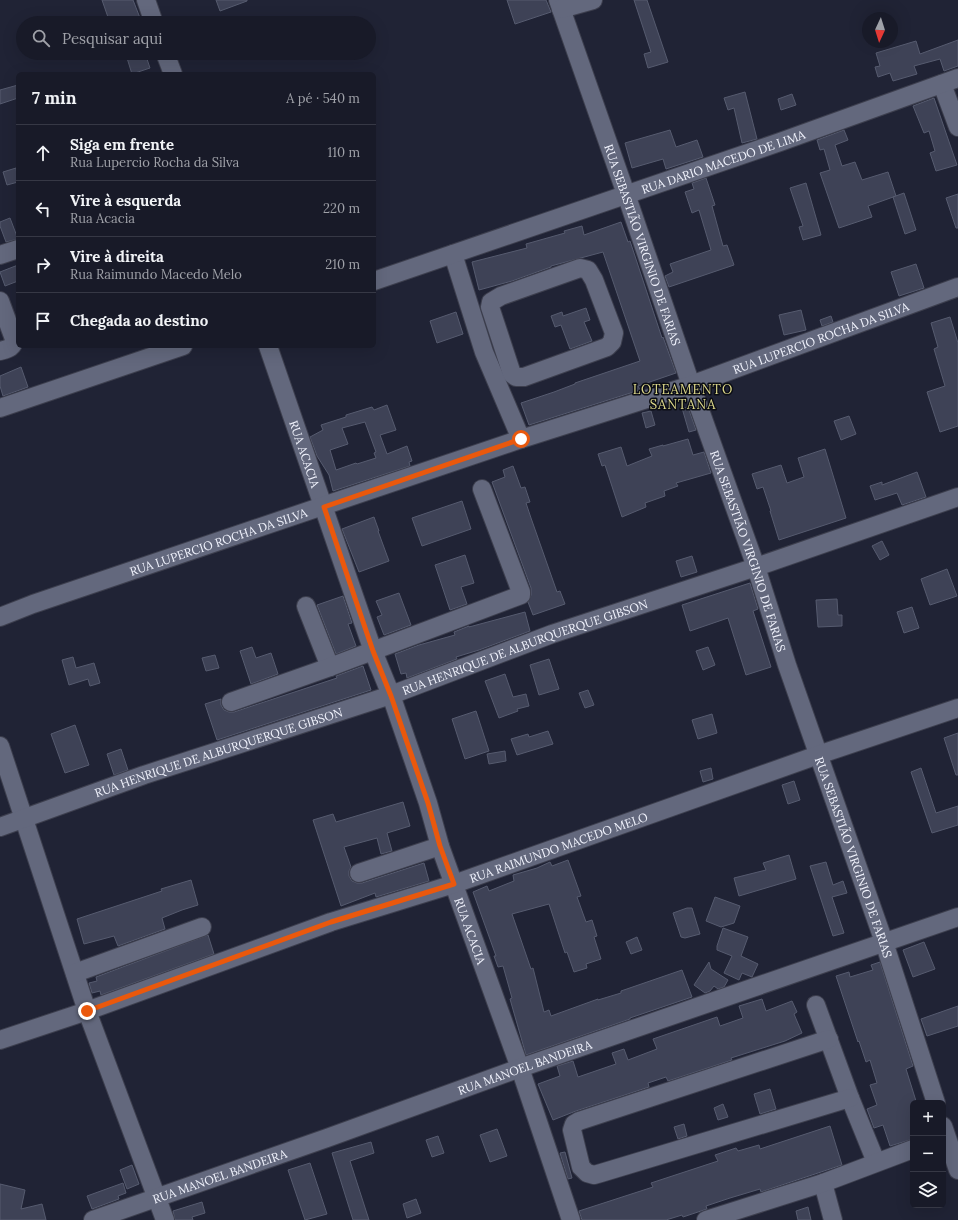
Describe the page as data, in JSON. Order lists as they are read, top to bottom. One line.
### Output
{"streets":{"street":["RUA DARIO MACEDO DE LIMA","RUA SEBASTIÃO VIRGINIO DE FARIAS","RUA LUPERCIO ROCHA DA SILVA","RUA ACACIA","RUA HENRIQUE DE ALBURQUERQUE GIBSON","RUA RAIMUNDO MACEDO MELO","RUA MANOEL BANDEIRA"]},"crossings":[["RUA DARIO MACEDO DE LIMA","RUA SEBASTIÃO VIRGINIO DE FARIAS"],["RUA SEBASTIÃO VIRGINIO DE FARIAS","RUA LUPERCIO ROCHA DA SILVA"],["RUA SEBASTIÃO VIRGINIO DE FARIAS","RUA HENRIQUE DE ALBURQUERQUE GIBSON"],["RUA SEBASTIÃO VIRGINIO DE FARIAS","RUA RAIMUNDO MACEDO MELO"],["RUA SEBASTIÃO VIRGINIO DE FARIAS","RUA MANOEL BANDEIRA"],["RUA LUPERCIO ROCHA DA SILVA","RUA ACACIA"],["RUA ACACIA","RUA HENRIQUE DE ALBURQUERQUE GIBSON"],["RUA ACACIA","RUA RAIMUNDO MACEDO MELO"],["RUA ACACIA","RUA MANOEL BANDEIRA"]],"districts":["LOTEAMENTO SANTANA"],"north":"bottom","page":{"search":"Pesquisar aqui","heading":["7 min","A pé · 540 m"],"list":[["Siga em frente","Rua Lupercio Rocha da Silva","110 m"],["Vire à esquerda","Rua Acacia","220 m"],["Vire à direita","Rua Raimundo Macedo Melo","210 m"],"Chegada ao destino"],"map_buttons":["+","−"]}}
